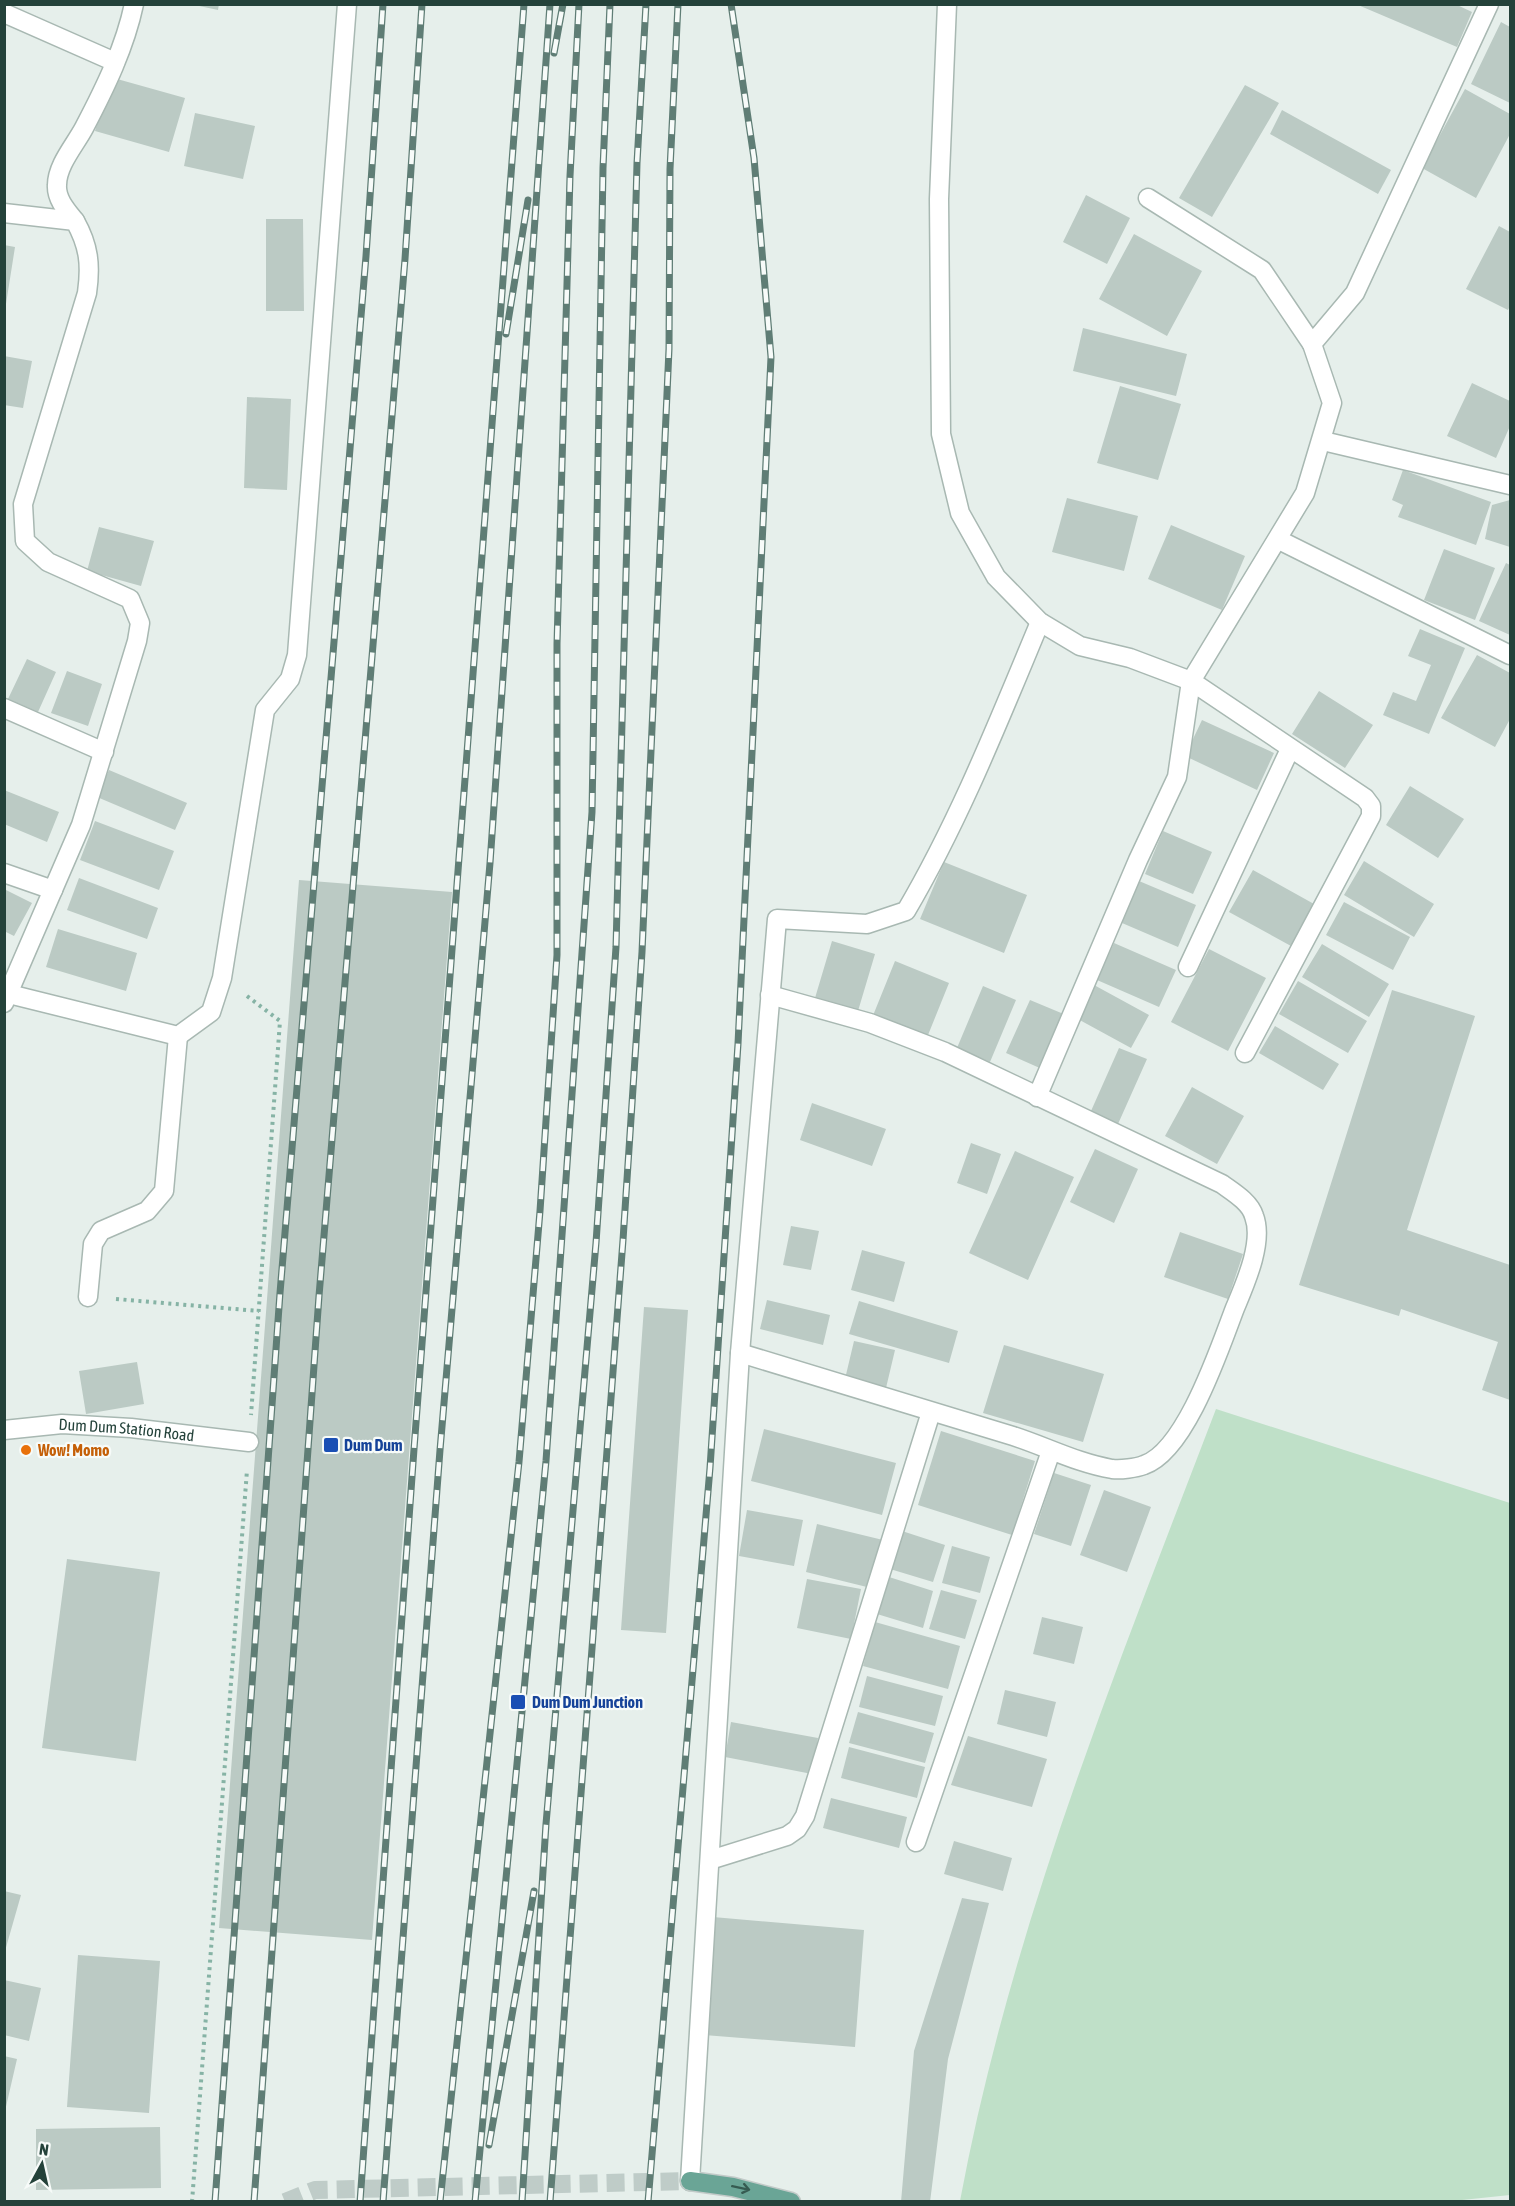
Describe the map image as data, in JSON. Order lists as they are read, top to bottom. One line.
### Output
{"streets":{"street":["Dum Dum Station Road"]},"places":{"transit":["Dum Dum","Dum Dum Junction"],"other":["Wow! Momo"]},"north":"top"}
